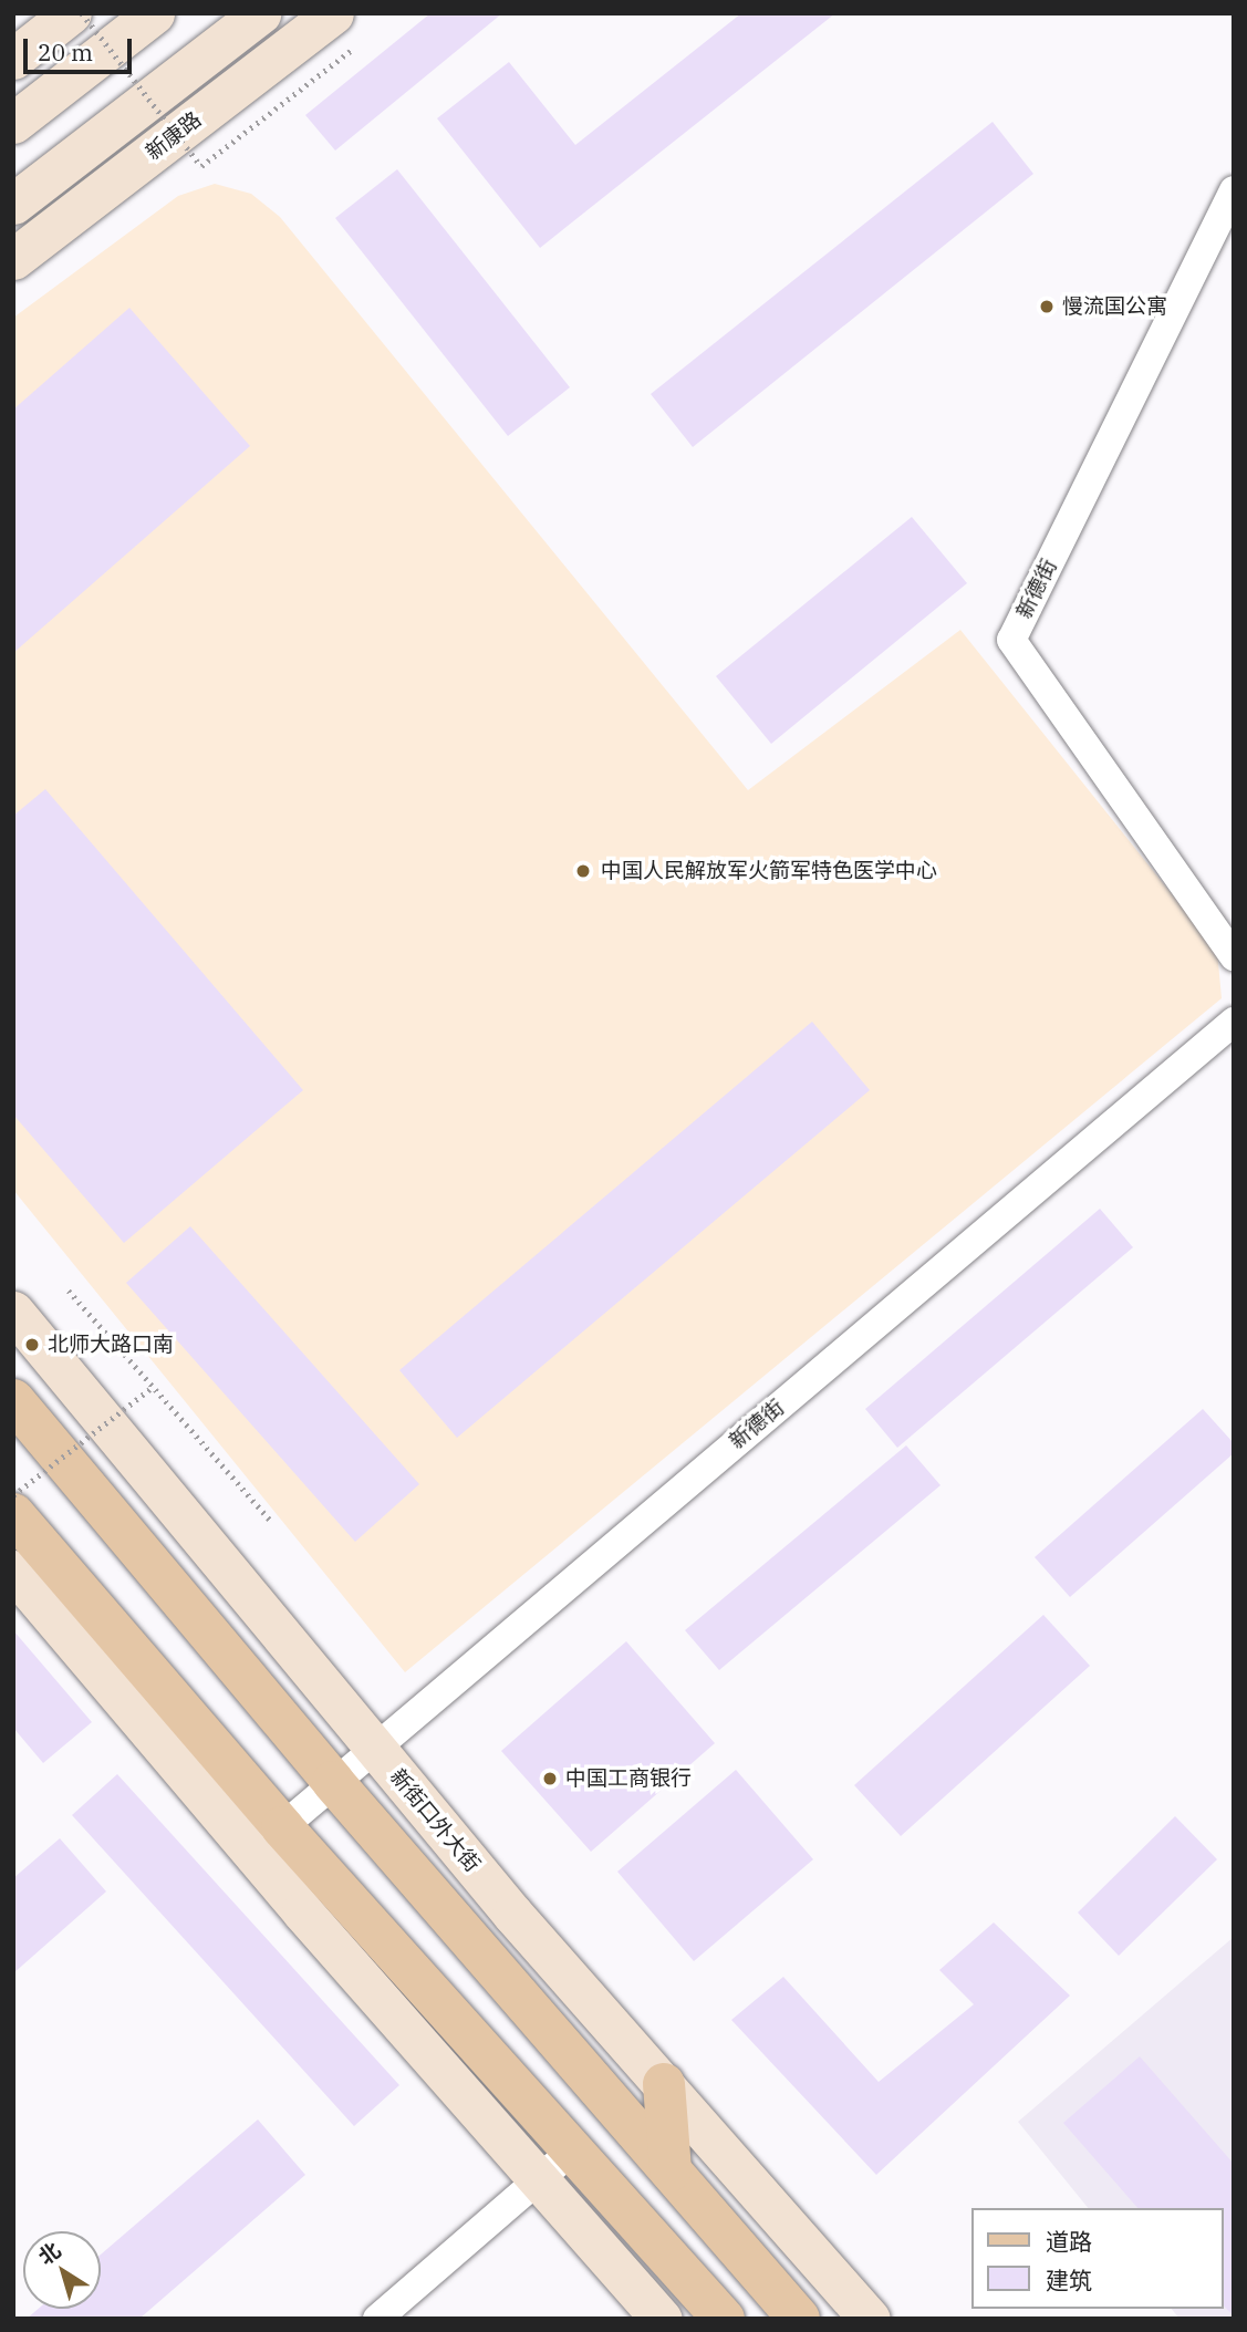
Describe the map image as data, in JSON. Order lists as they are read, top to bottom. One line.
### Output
{"streets":{"street":["新康路","新德街","新街口外大街"]},"crossings":[["新德街","新街口外大街"]],"places":["慢流国公寓","中国人民解放军火箭军特色医学中心","北师大路口南","中国工商银行"],"legend":["道路","建筑"],"scale_bar":"20 m","north":"top left"}
